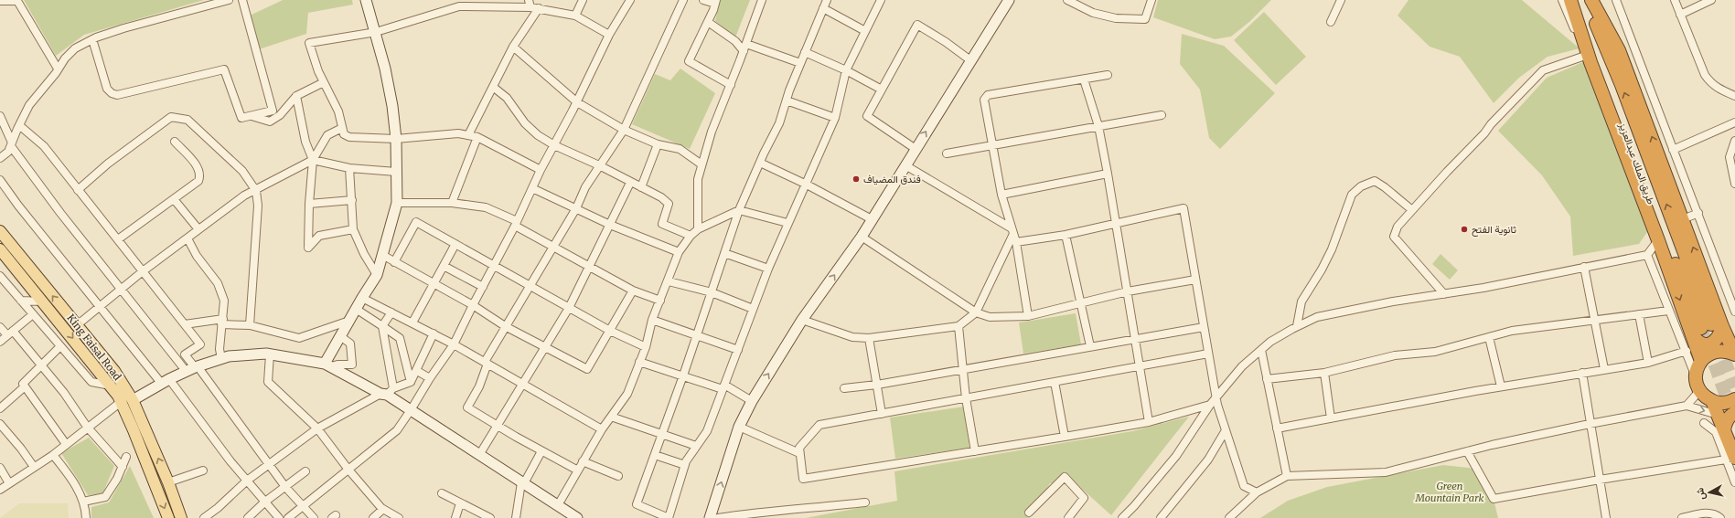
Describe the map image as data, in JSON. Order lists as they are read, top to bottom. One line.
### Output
{"streets":{"highway":["طريق الملك عبدالعزيز"],"main road":["King Faisal Road"]},"parks":["Green Mountain Park"],"places":["فندق المضياف","ثانوية الفتح"],"north":"left"}
